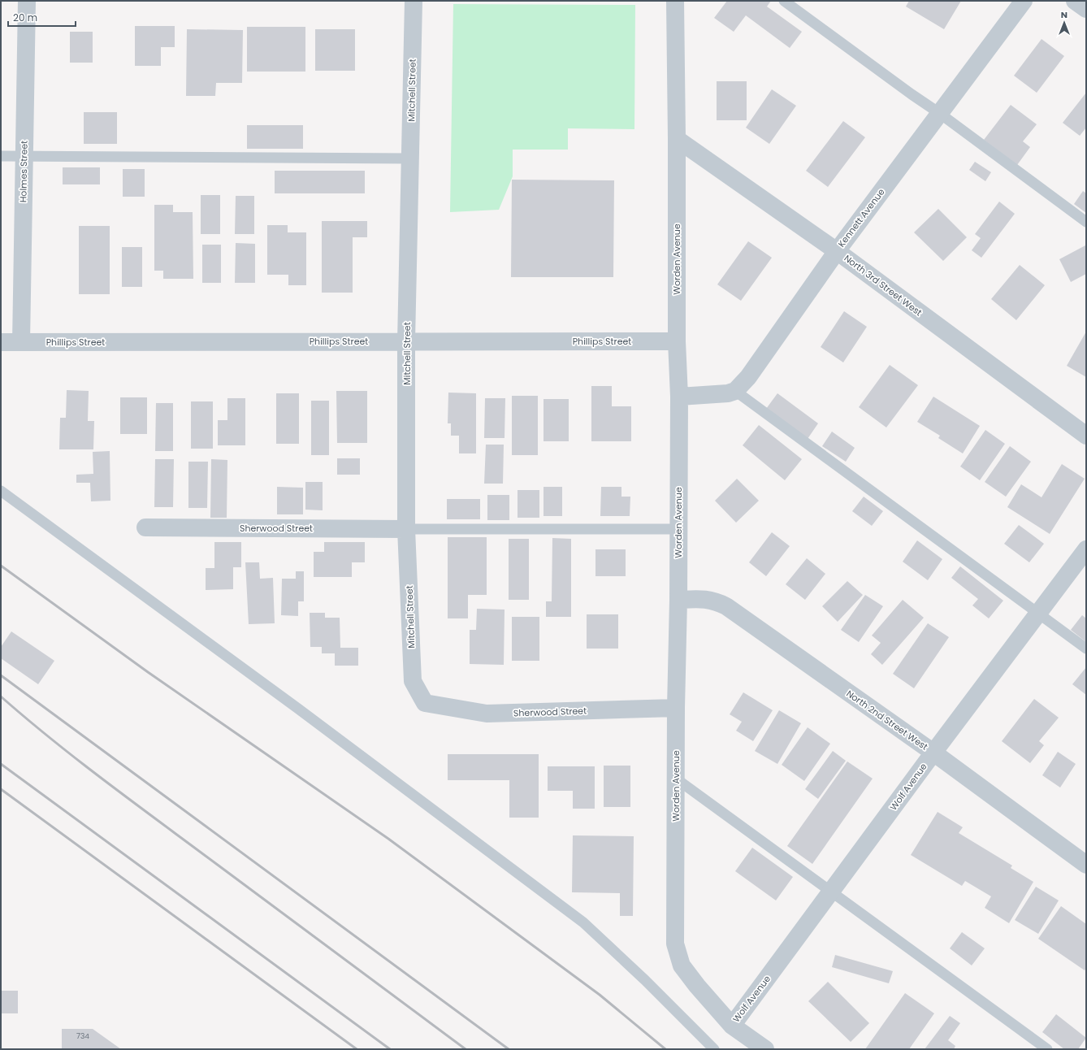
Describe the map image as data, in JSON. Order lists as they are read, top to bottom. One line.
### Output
{"streets":{"street":["Mitchell Street","Holmes Street","Kennett Avenue","Worden Avenue","North 3rd Street West","Phillips Street","Sherwood Street","North 2nd Street West","Wolf Avenue"]},"crossings":[["Mitchell Street","Phillips Street"],["Mitchell Street","Sherwood Street"],["Holmes Street","Phillips Street"],["Kennett Avenue","North 3rd Street West"],["Worden Avenue","North 3rd Street West"],["Worden Avenue","Phillips Street"],["Worden Avenue","Sherwood Street"],["Worden Avenue","North 2nd Street West"],["Worden Avenue","Wolf Avenue"],["North 2nd Street West","Wolf Avenue"]],"house_numbers":["734"],"scale_bar":"20 m","north":"top"}
